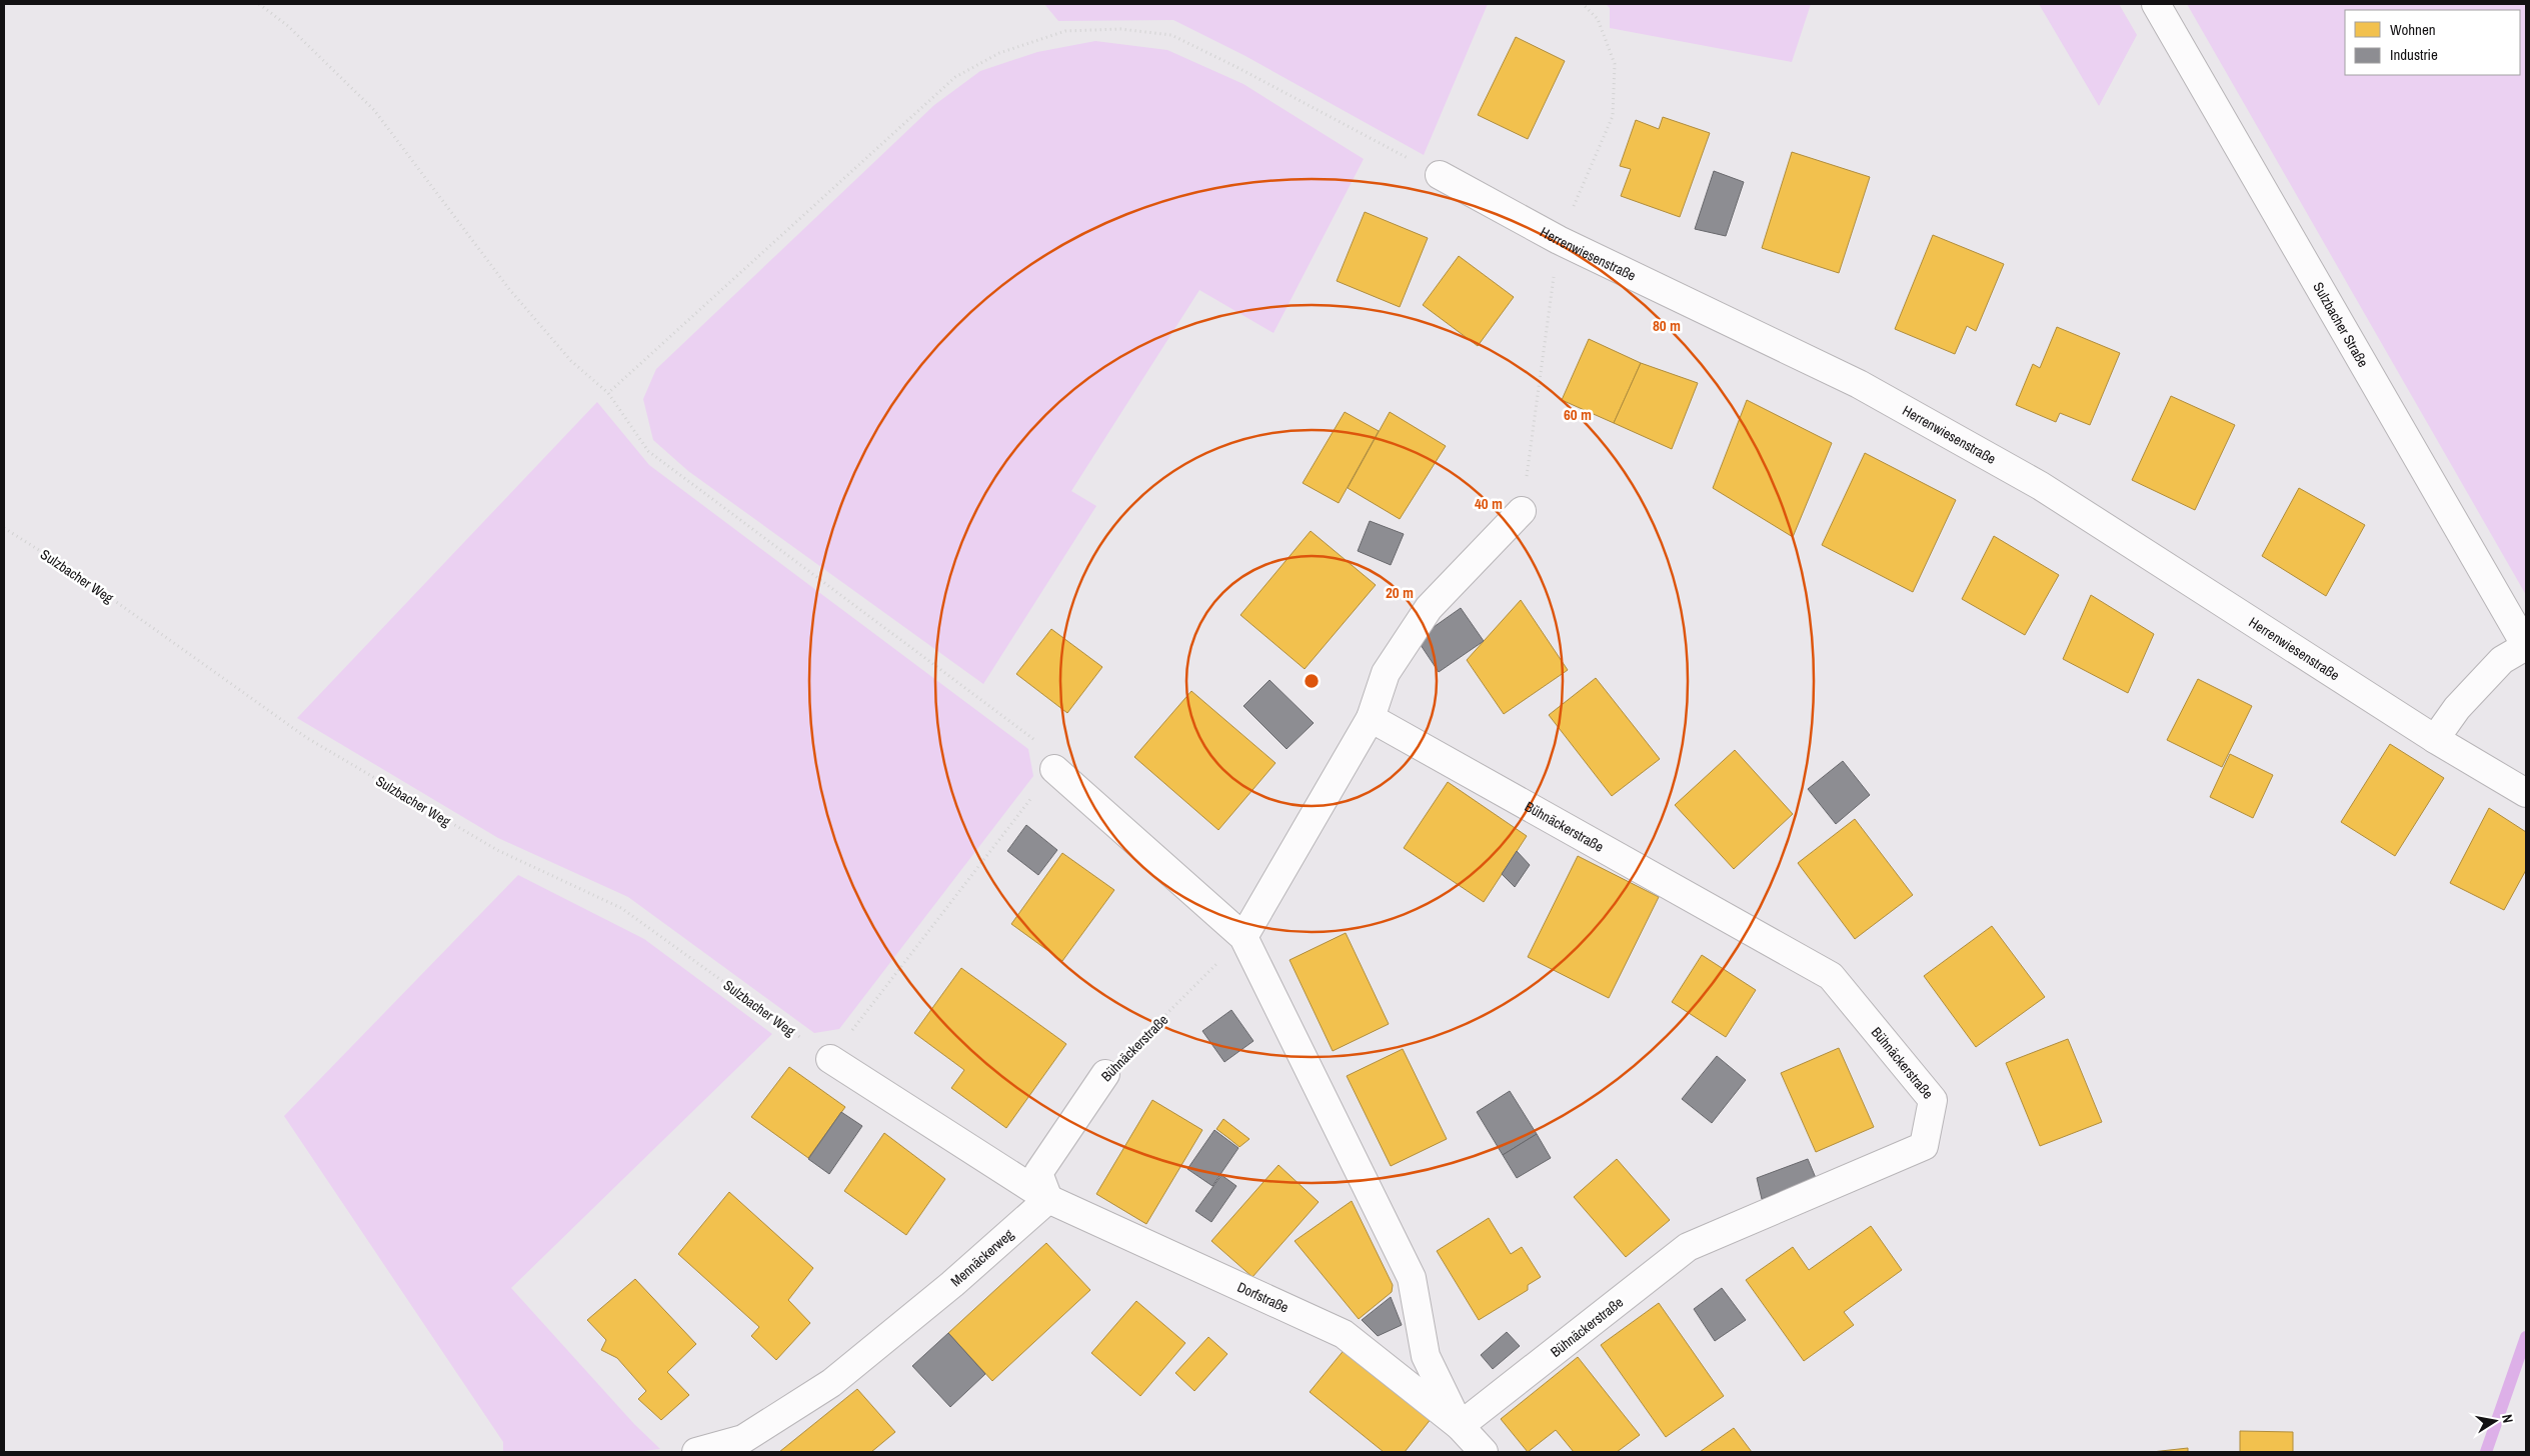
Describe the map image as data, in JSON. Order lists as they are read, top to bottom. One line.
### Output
{"streets":{"street":["Herrenwiesenstraße","Sulzbacher Straße","Bühnäckerstraße","Mennäckerweg","Dorfstraße"],"path":["Sulzbacher Weg"]},"crossings":[["Bühnäckerstraße","Mennäckerweg"],["Bühnäckerstraße","Dorfstraße"],["Mennäckerweg","Dorfstraße"]],"legend":["Wohnen","Industrie"],"north":"right","rings":["80 m","60 m","40 m","20 m"]}
